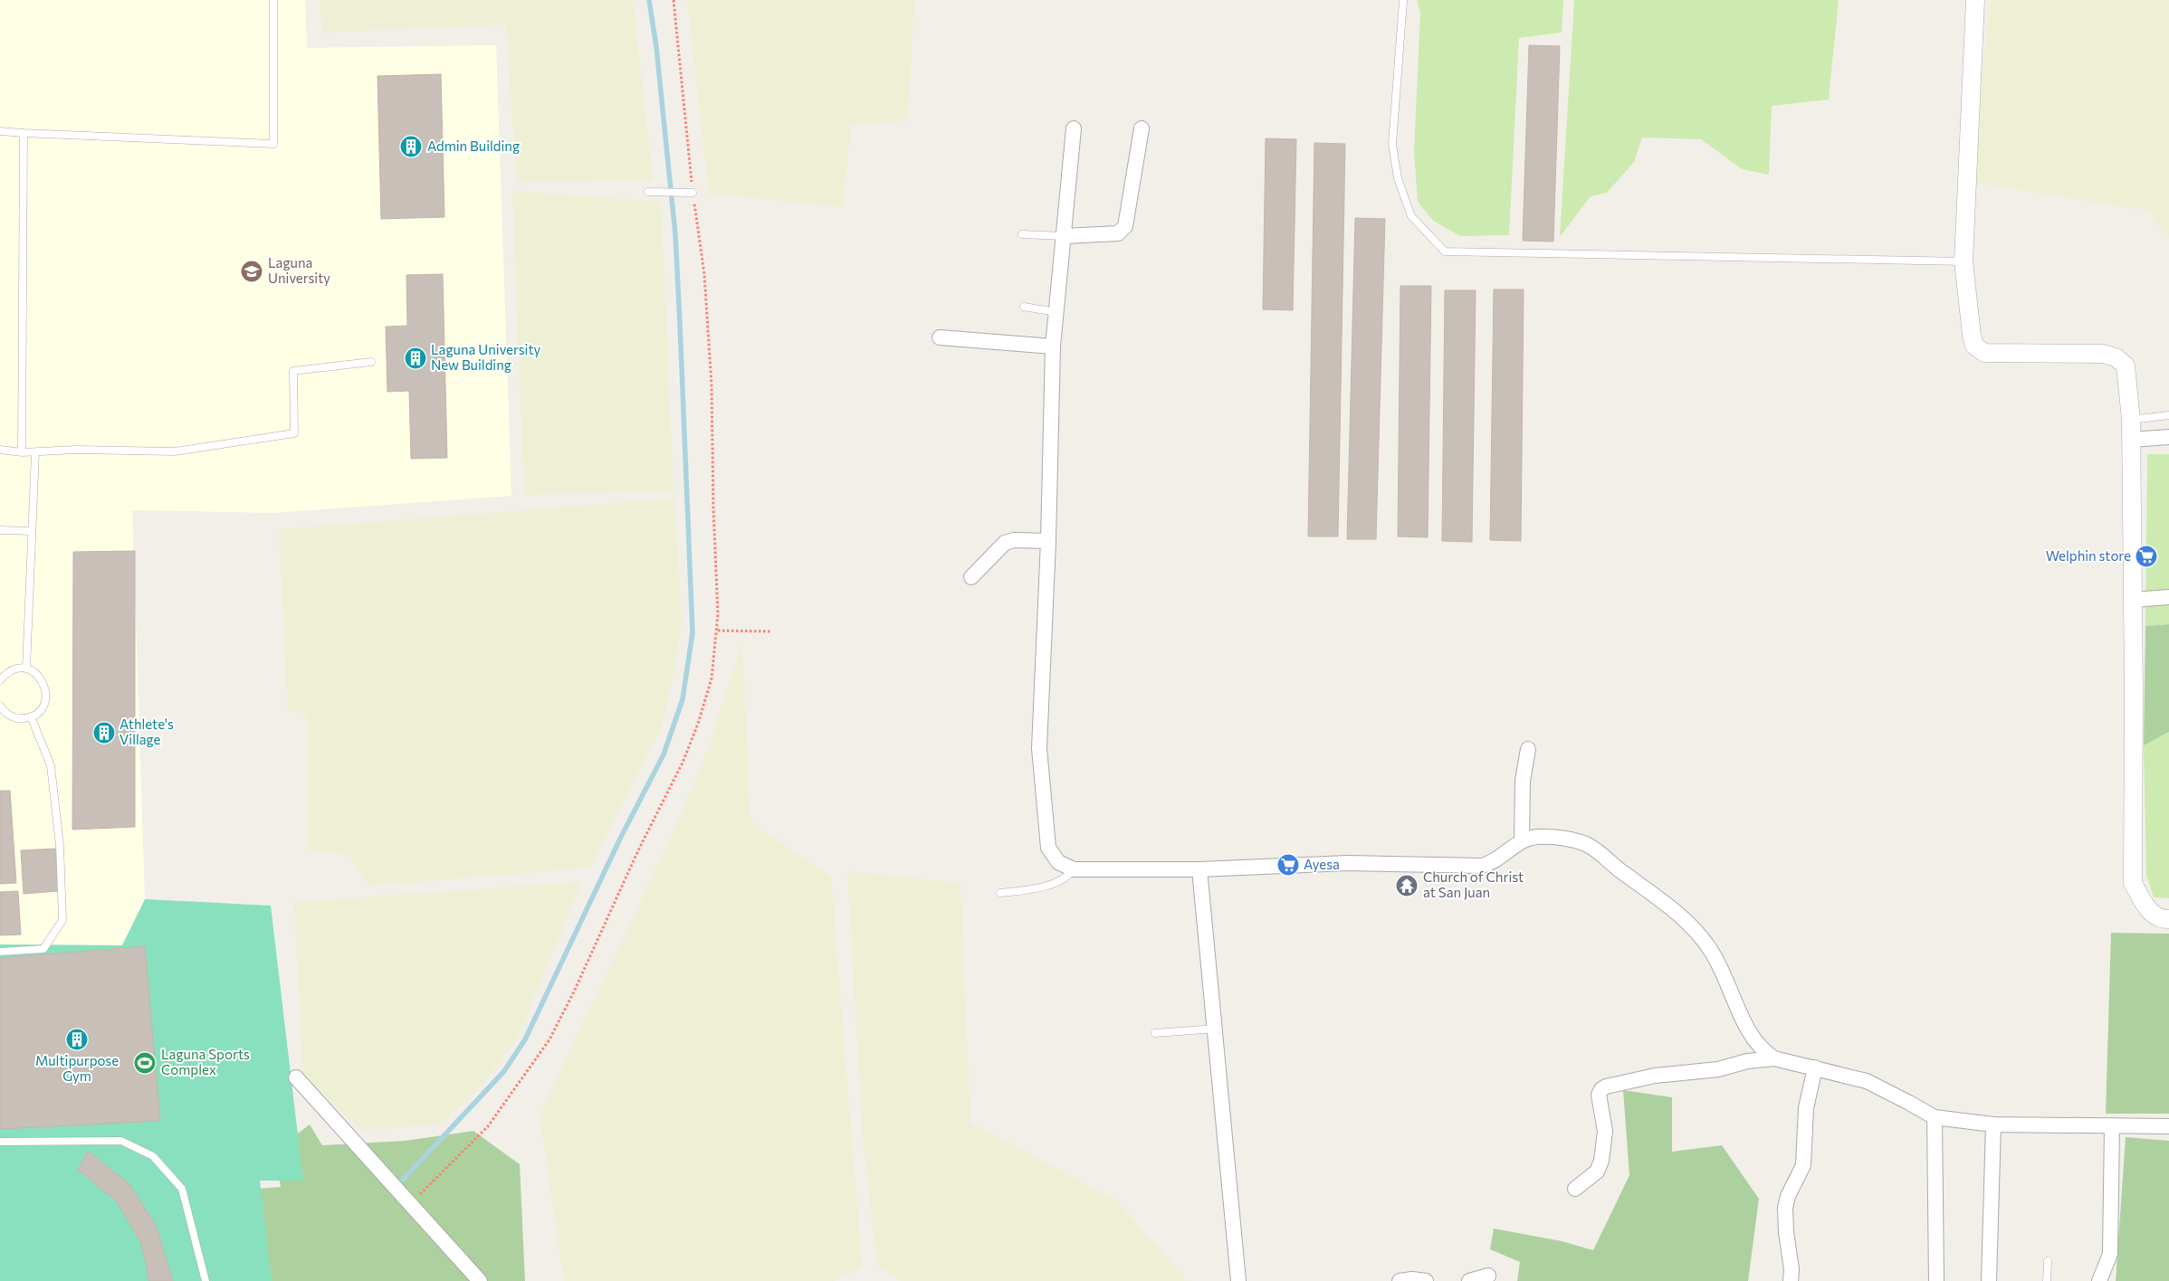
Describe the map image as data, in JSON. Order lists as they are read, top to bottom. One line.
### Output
{"places":{"building":["Admin Building","Laguna University New Building","Athlete's Village","Multipurpose Gym"],"school or university":["Laguna University"],"supermarket":["Welphin store","Ayesa"],"temple":["Church of Christ at San Juan"],"sports":["Laguna Sports Complex"]}}
